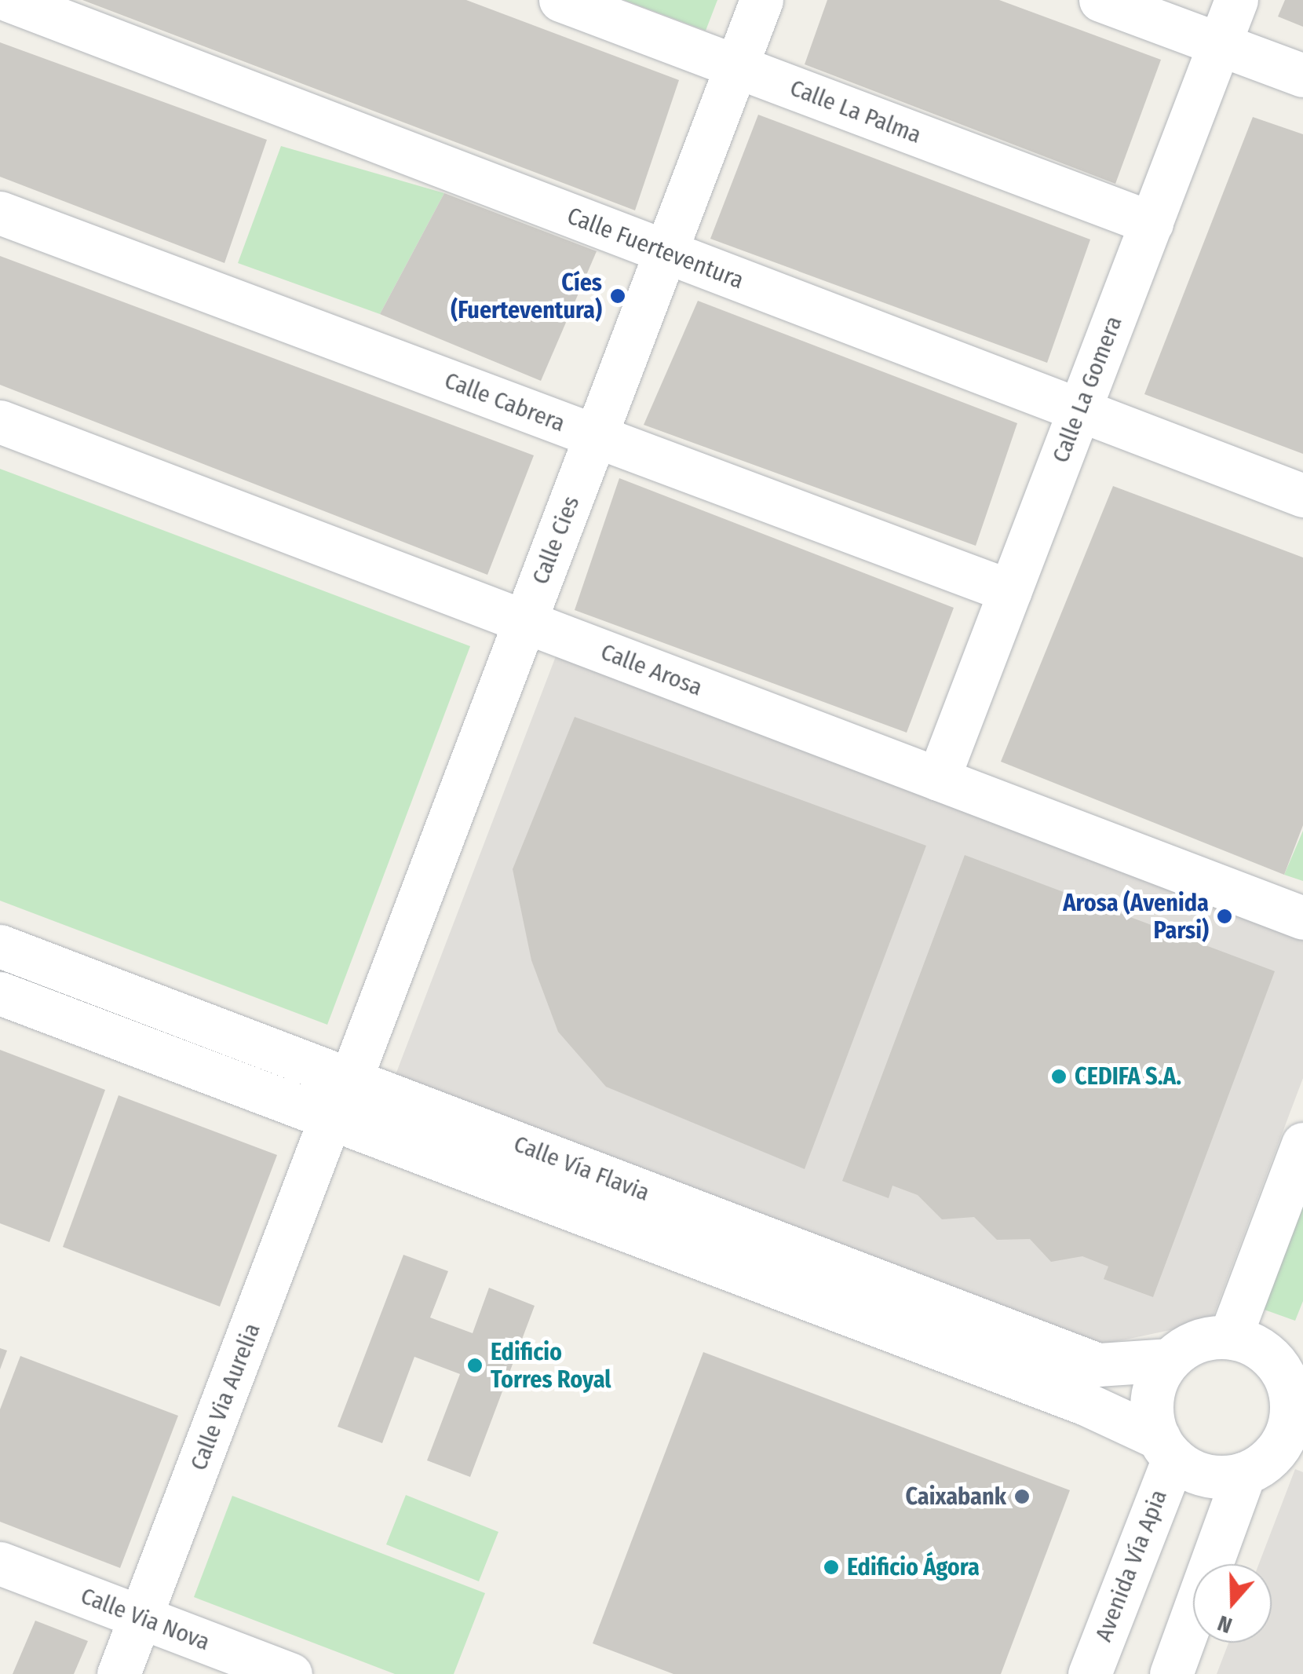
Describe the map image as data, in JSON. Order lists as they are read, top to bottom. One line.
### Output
{"streets":{"street":["Calle La Palma","Calle Fuerteventura","Calle La Gomera","Calle Cabrera","Calle Cies","Calle Arosa","Calle Vía Flavia","Calle Via Aurelia","Avenida Vía Apia","Calle Via Nova"]},"crossings":[["Calle La Palma","Calle La Gomera"],["Calle La Palma","Calle Cies"],["Calle Fuerteventura","Calle La Gomera"],["Calle Fuerteventura","Calle Cies"],["Calle La Gomera","Calle Cabrera"],["Calle La Gomera","Calle Arosa"],["Calle Cabrera","Calle Cies"],["Calle Cies","Calle Arosa"],["Calle Cies","Calle Vía Flavia"],["Calle Vía Flavia","Calle Via Aurelia"],["Calle Vía Flavia","Avenida Vía Apia"],["Calle Via Aurelia","Calle Via Nova"]],"places":["Cíes (Fuerteventura)","Arosa (Avenida Parsi)","CEDIFA S.A.","Edificio Torres Royal","Caixabank","Edificio Ágora"],"north":"bottom"}
